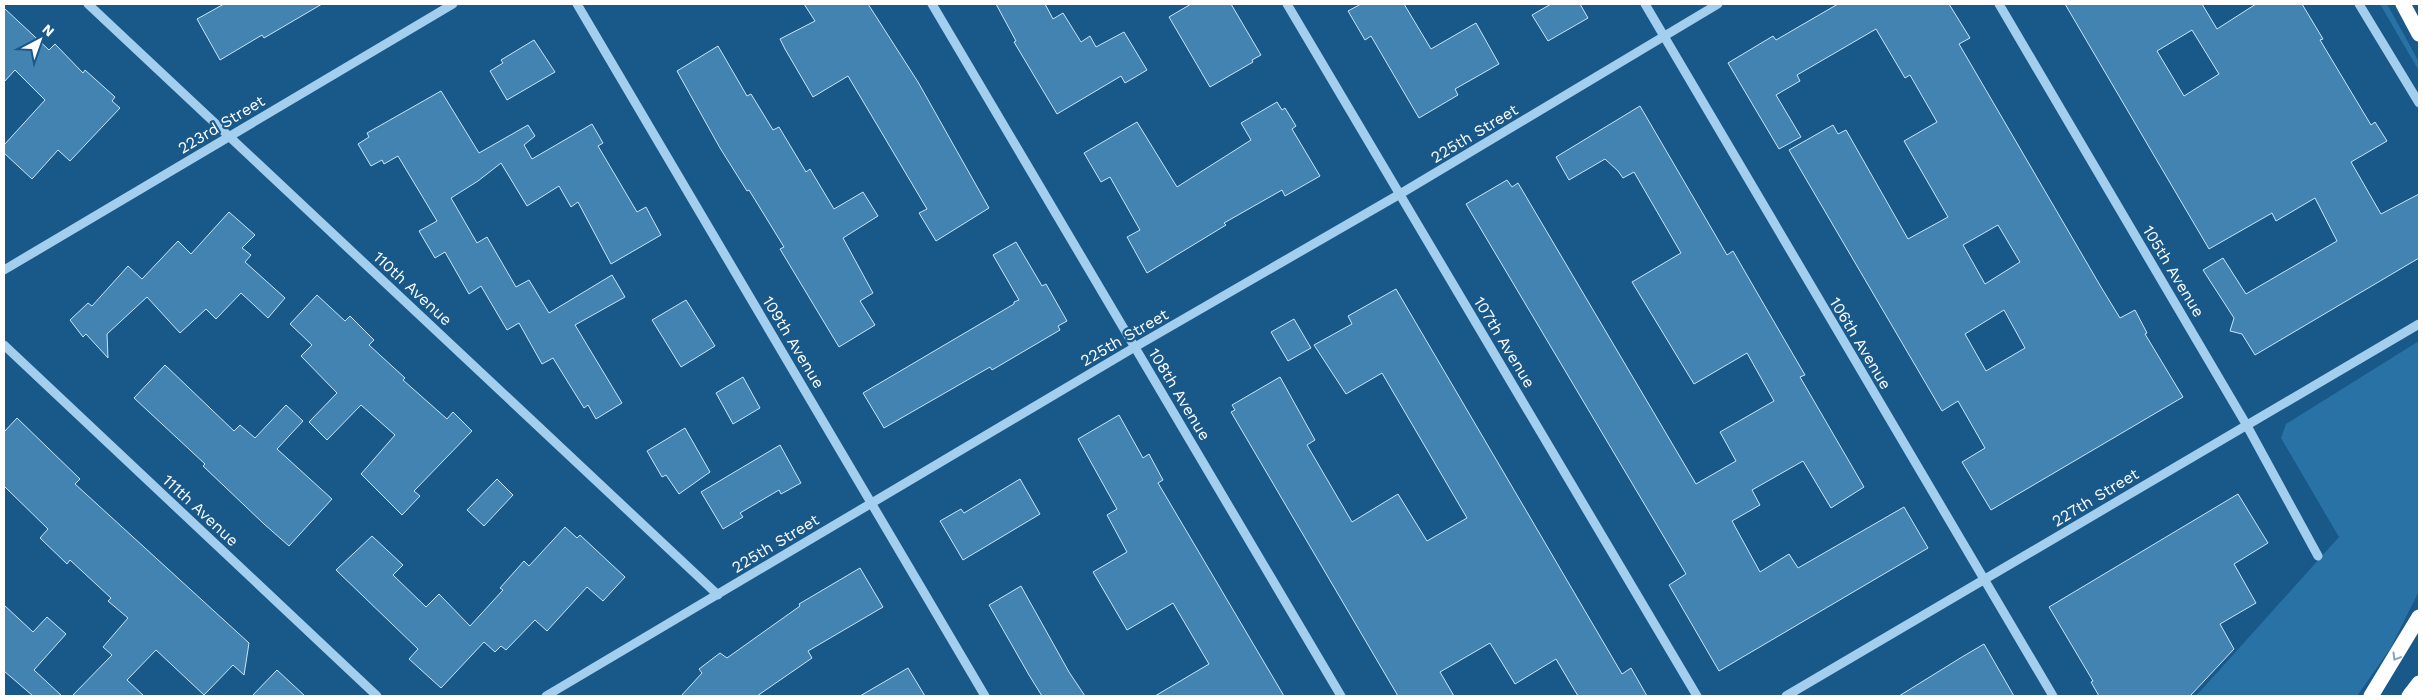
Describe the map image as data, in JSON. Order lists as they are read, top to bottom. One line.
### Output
{"streets":{"street":["223rd Street","225th Street","105th Avenue","110th Avenue","109th Avenue","107th Avenue","106th Avenue","108th Avenue","227th Street","111th Avenue"]},"crossings":[["223rd Street","110th Avenue"],["225th Street","110th Avenue"],["225th Street","109th Avenue"],["225th Street","107th Avenue"],["225th Street","106th Avenue"],["225th Street","108th Avenue"],["105th Avenue","227th Street"],["106th Avenue","227th Street"]],"north":"top right"}
